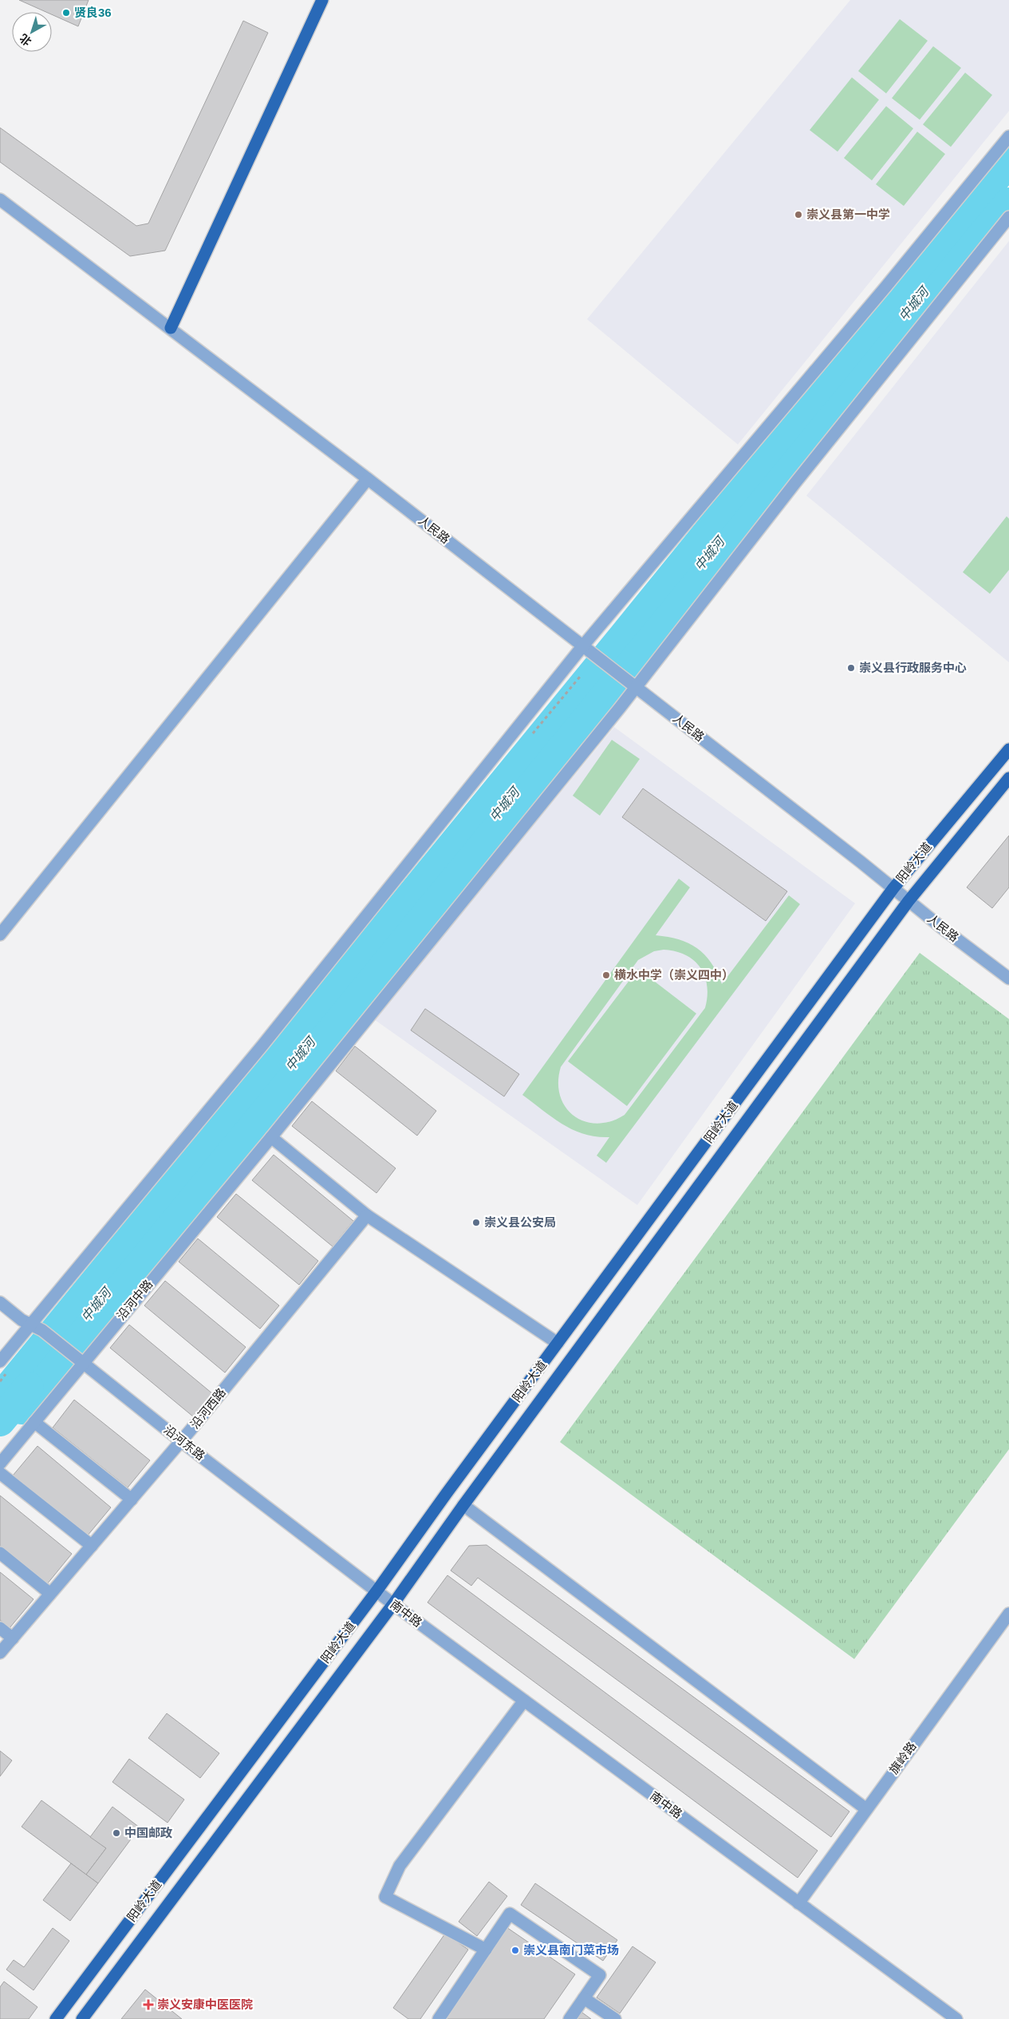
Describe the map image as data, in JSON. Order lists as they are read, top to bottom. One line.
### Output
{"streets":{"main road":["阳岭大道"],"street":["人民路","沿河中路","沿河西路","沿河东路","南中路","旗岭路"]},"crossings":[["人民路","阳岭大道"],["人民路","沿河中路"],["阳岭大道","沿河东路"],["阳岭大道","南中路"],["沿河中路","沿河东路"],["沿河西路","沿河东路"],["沿河东路","南中路"],["南中路","旗岭路"]],"water":["中城河"],"places":{"other":["贤良36","崇义县第一中学","崇义县行政服务中心","横水中学（崇义四中）","崇义县公安局","中国邮政","崇义县南门菜市场"],"health":["崇义安康中医医院"]},"north":"bottom left"}
